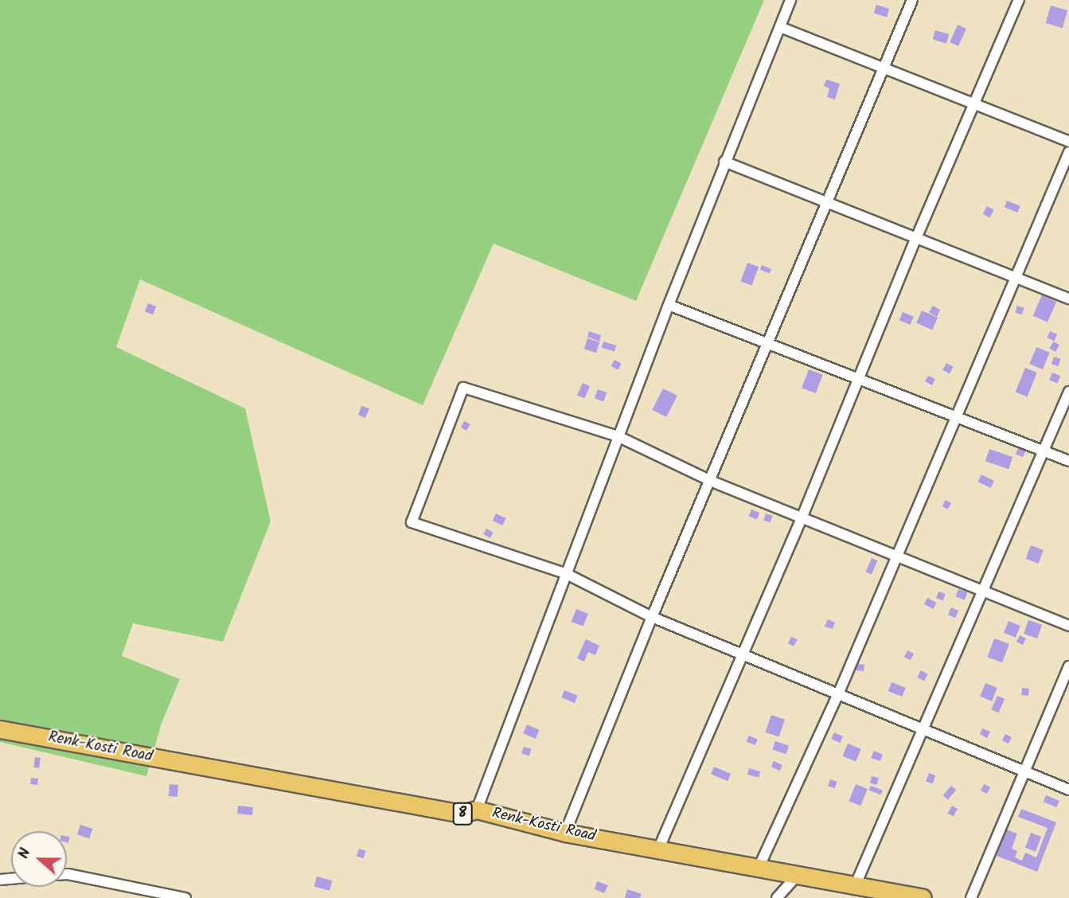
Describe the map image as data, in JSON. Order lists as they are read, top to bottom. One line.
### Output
{"streets":{"main road":["Renk-Kosti Road","8"]},"north":"left"}
